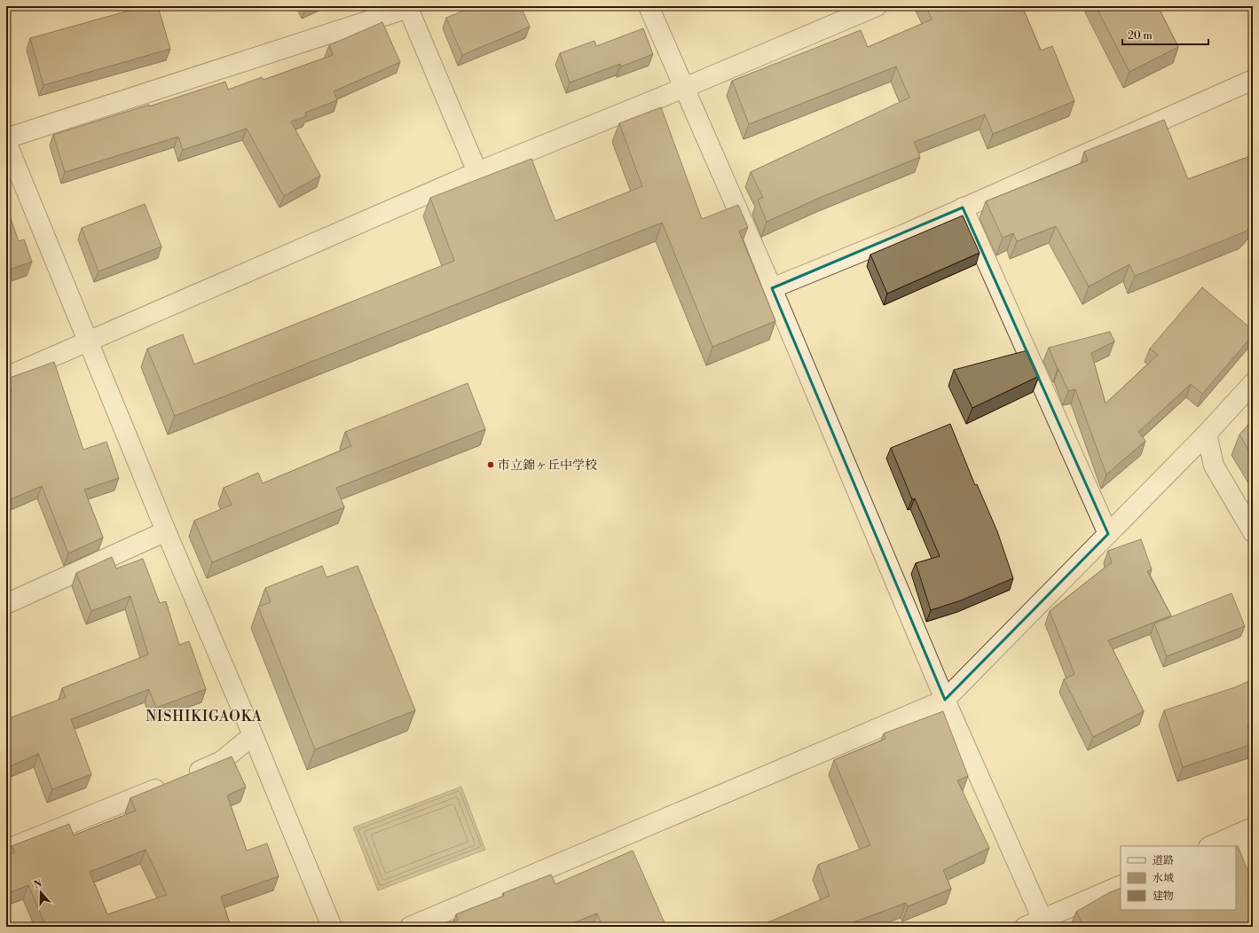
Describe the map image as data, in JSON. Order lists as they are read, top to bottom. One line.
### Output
{"districts":["NISHIKIGAOKA"],"places":["市立錦ヶ丘中学校"],"legend":["道路","水域","建物"],"scale_bar":"20 m","north":"top"}
